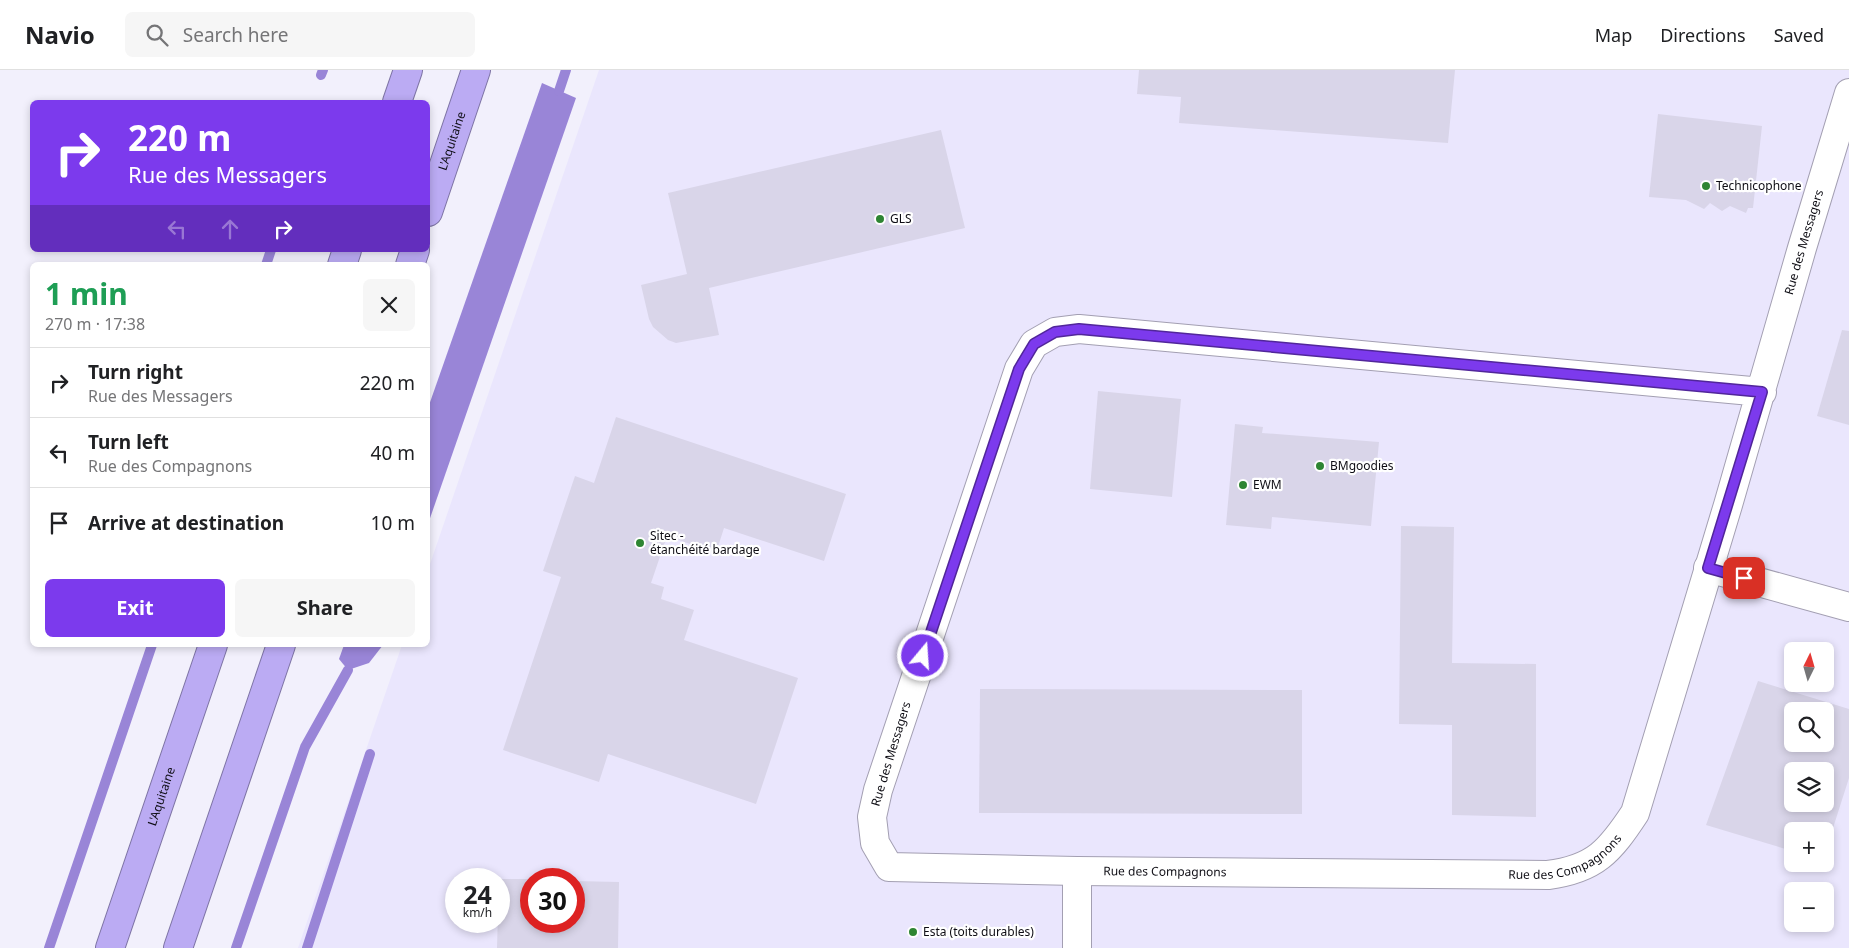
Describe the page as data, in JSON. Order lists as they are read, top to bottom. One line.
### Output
{"streets":{"highway":["L'Aquitaine"],"street":["Rue des Messagers","Rue des Compagnons"]},"crossings":[["Rue des Messagers","Rue des Compagnons"]],"places":["Technicophone","GLS","BMgoodies","EWM","Sitec - étanchéité bardage","Esta (toits durables)"],"north":"top","page":{"header":"Navio","search":"Search here","nav":["Map","Directions","Saved"],"turn":["220 m","Rue des Messagers"],"heading":["1 min","270 m · 17:38"],"list":[{"name":"Turn right","note":"Rue des Messagers","value":"220 m"},{"name":"Turn left","note":"Rue des Compagnons","value":"40 m"},{"name":"Arrive at destination","value":"10 m"}],"buttons":["Exit","Share"],"map_buttons":["+","−"],"speed":"24 km/h","limit":"30"}}
